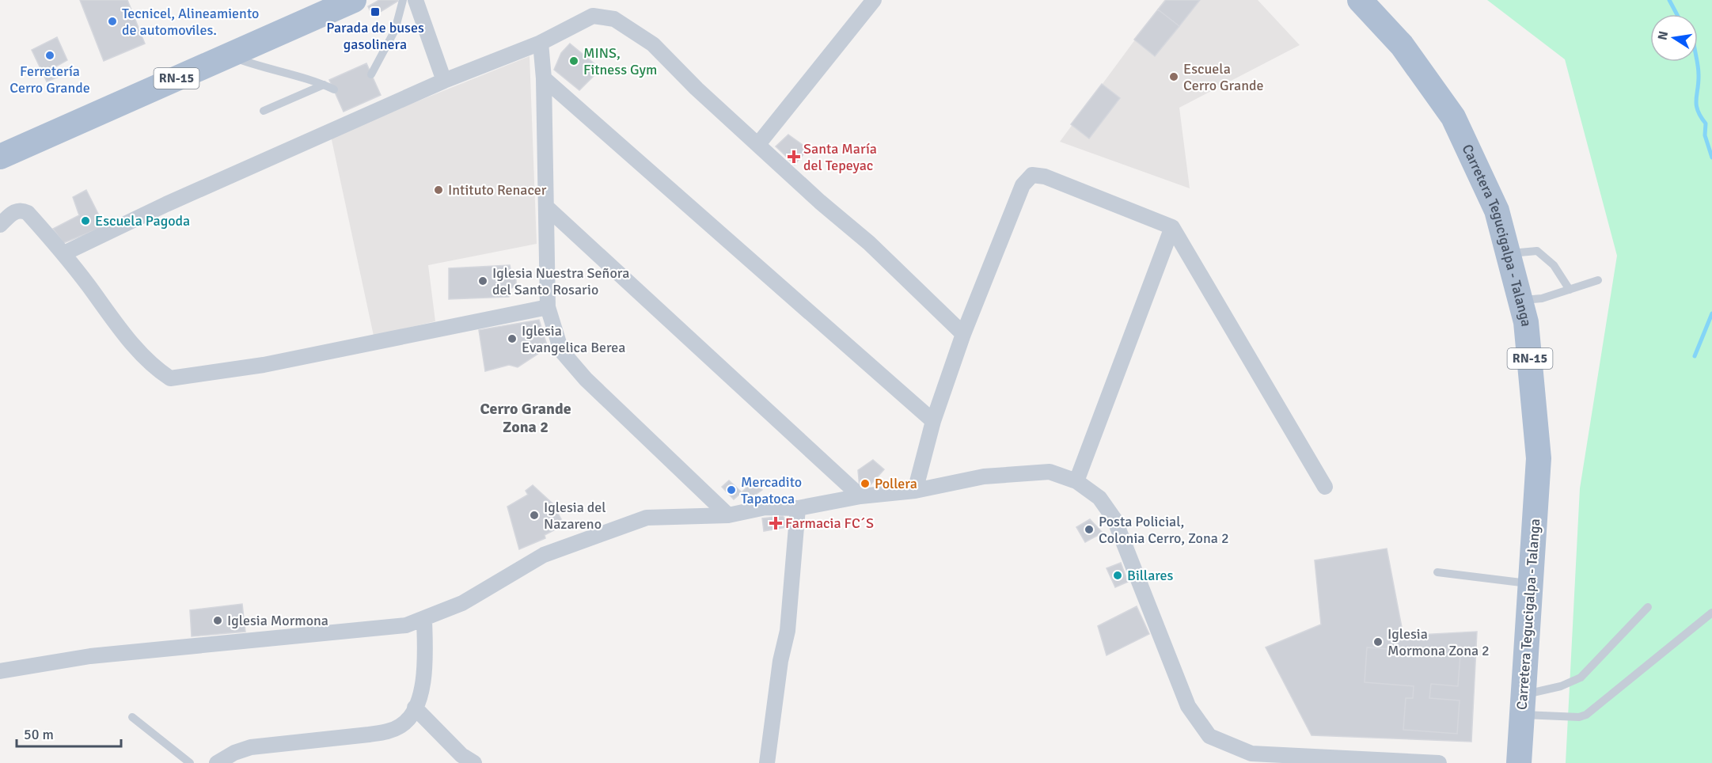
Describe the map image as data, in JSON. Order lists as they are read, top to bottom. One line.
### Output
{"streets":{"main road":["RN-15","Carretera Tegucigalpa - Talanga"]},"districts":["Cerro Grande Zona 2"],"places":{"transit":["Parada de buses gasolinera"],"other":["Tecnicel, Alineamiento de automoviles.","Ferretería Cerro Grande","MINS, Fitness Gym","Escuela Cerro Grande","Intituto Renacer","Escuela Pagoda","Iglesia Nuestra Señora del Santo Rosario","Iglesia Evangelica Berea","Pollera","Mercadito Tapatoca","Iglesia del Nazareno","Posta Policial, Colonia Cerro, Zona 2","Billares","Iglesia Mormona","Iglesia Mormona Zona 2"],"health":["Santa María del Tepeyac","Farmacia FC´S"]},"scale_bar":"50 m","north":"left"}
